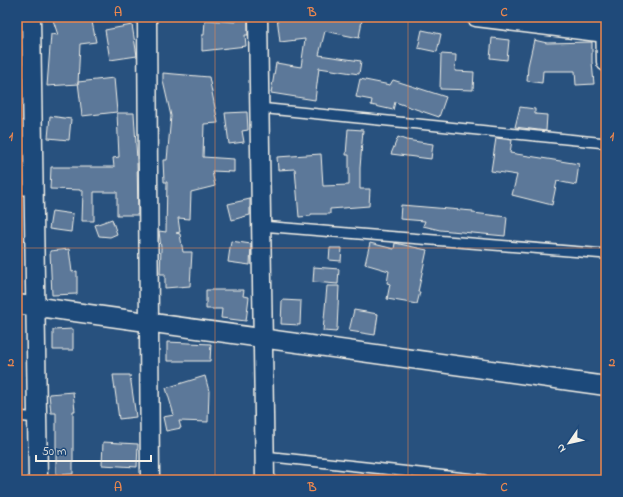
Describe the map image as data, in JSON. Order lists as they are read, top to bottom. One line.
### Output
{"scale_bar":"50 m","north":"bottom left","grid":{"columns":["A","B","C"],"rows":["1","2"]}}
